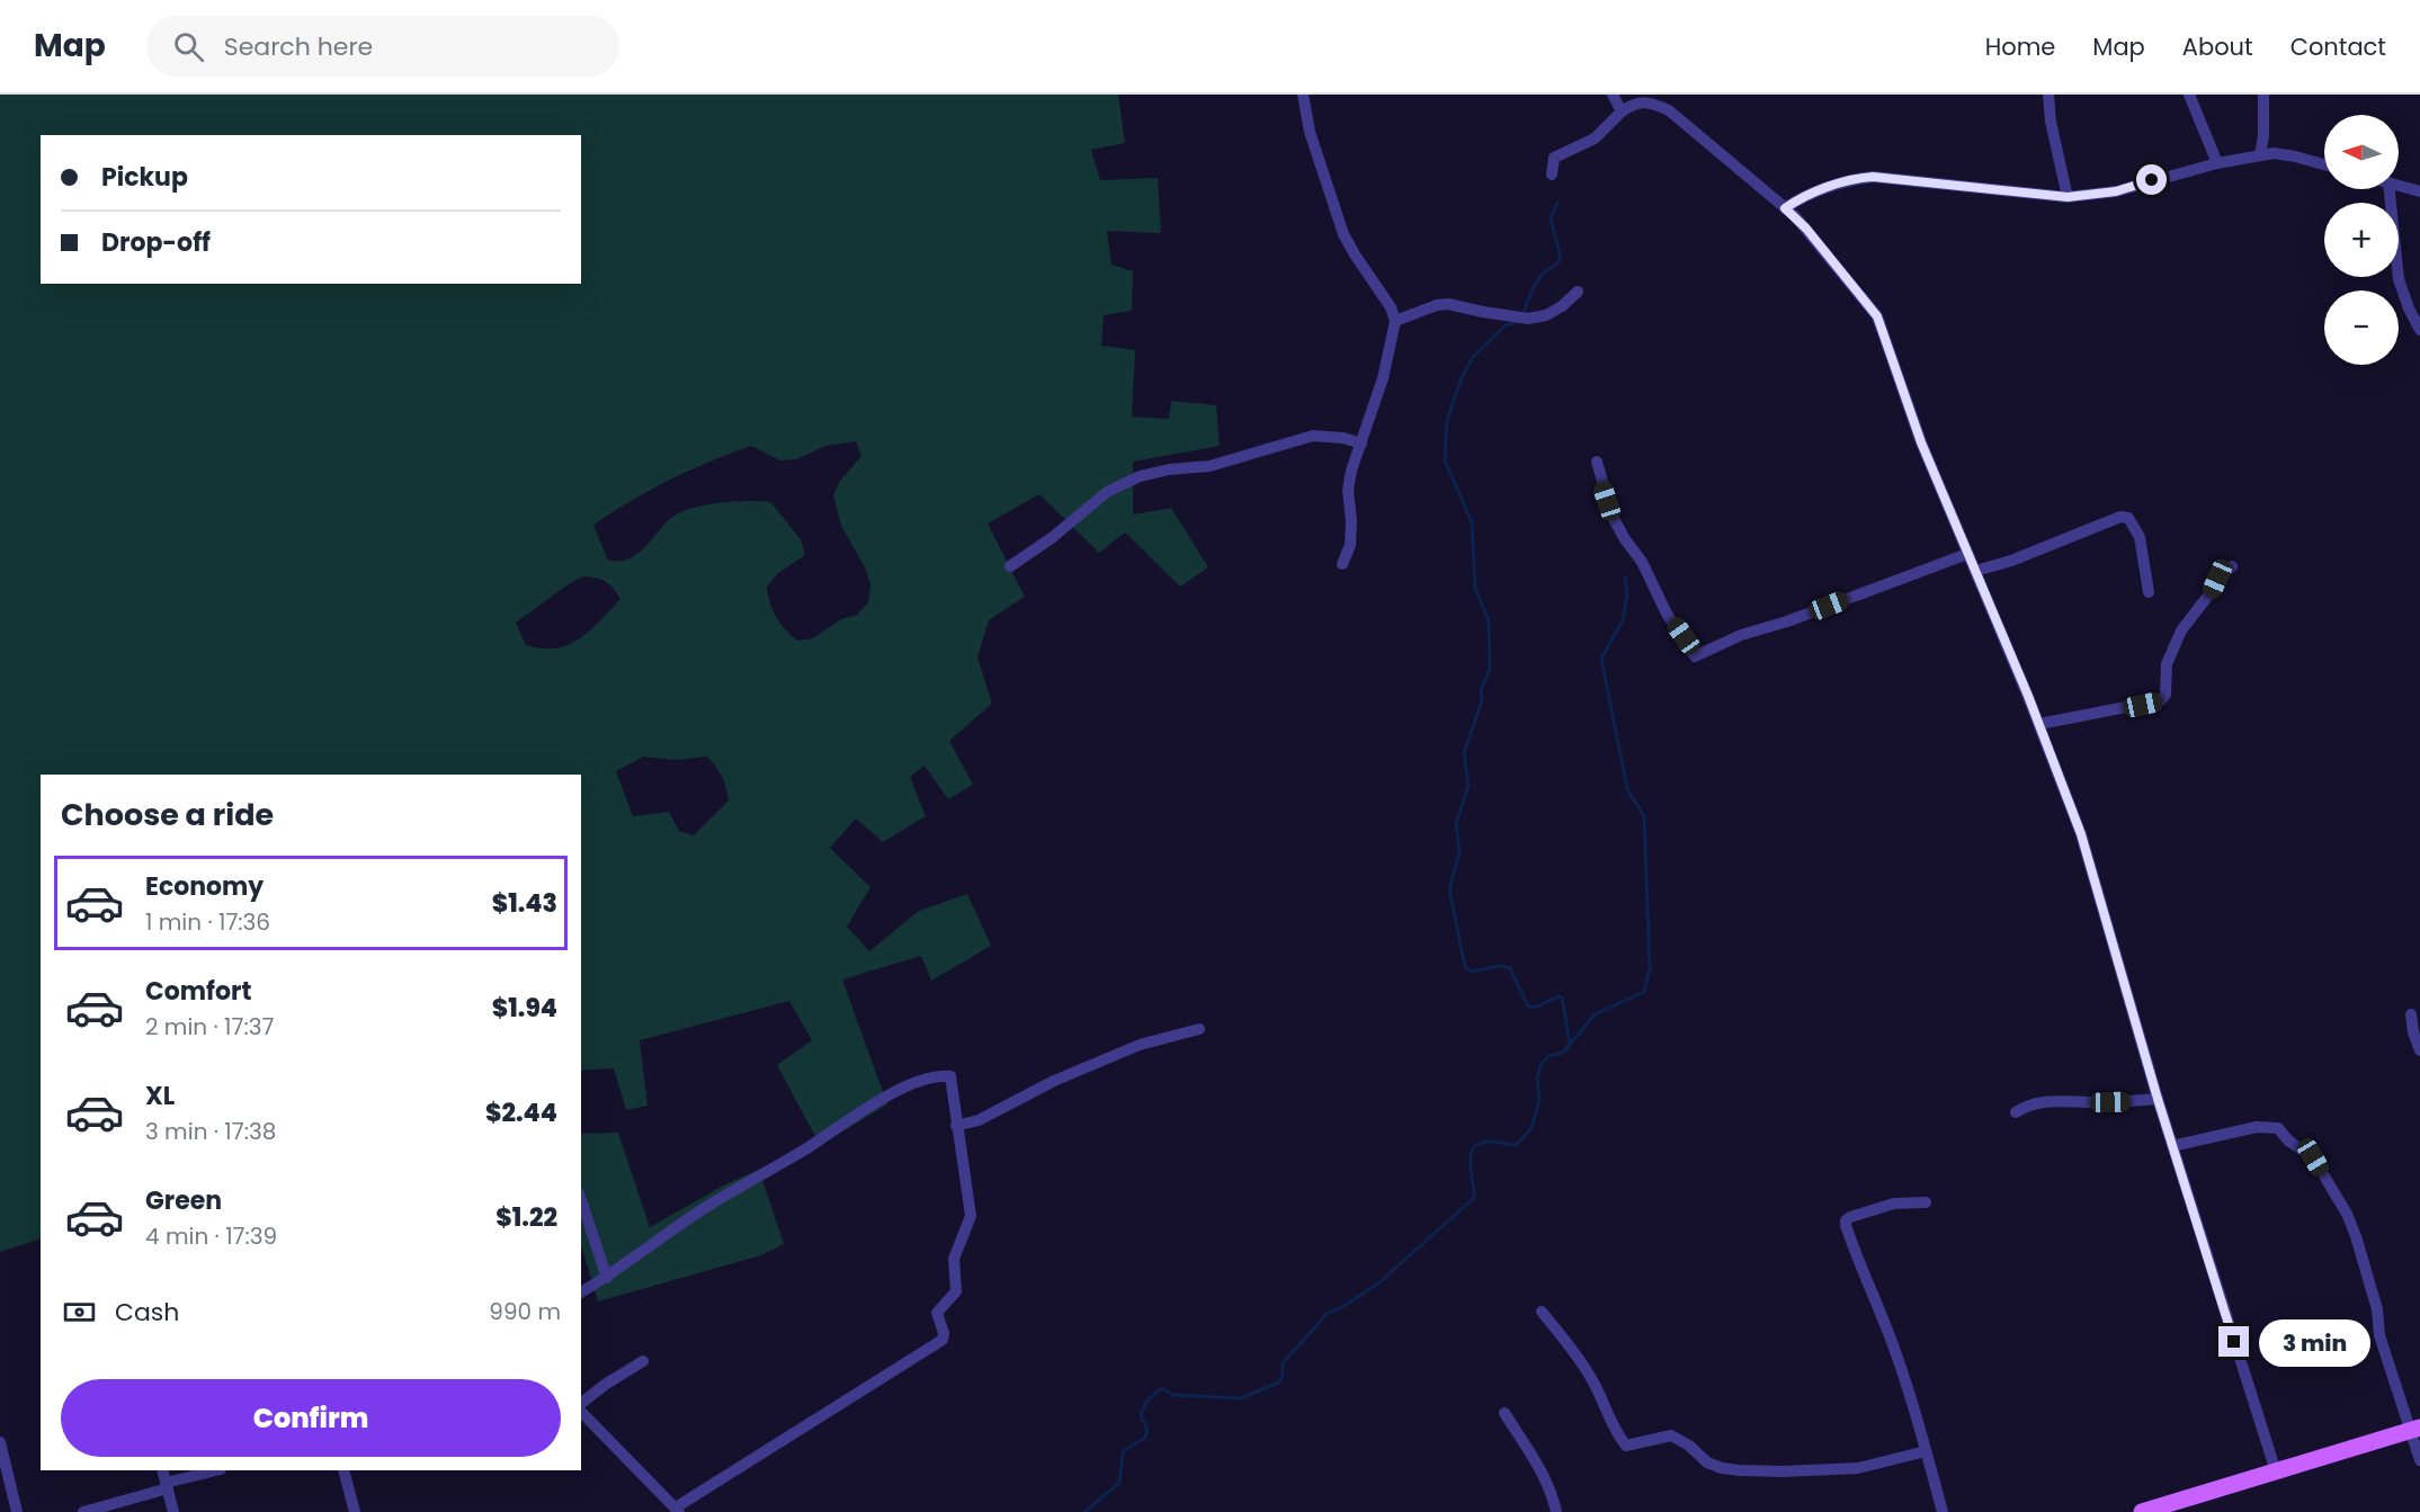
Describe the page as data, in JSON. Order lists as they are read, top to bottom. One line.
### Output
{"north":"left","page":{"header":"Map","search":"Search here","nav":["Home","Map","About","Contact"],"map_buttons":["+","−"],"banner":["Pickup","Drop-off"],"heading":"Choose a ride","list":[{"name":"Economy","note":"1 min · 17:36","value":"$1.43"},{"name":"Comfort","note":"2 min · 17:37","value":"$1.94"},{"name":"XL","note":"3 min · 17:38","value":"$2.44"},{"name":"Green","note":"4 min · 17:39","value":"$1.22"}],"pay":["Cash","990 m"],"bubble":"3 min","buttons":"Confirm"}}
